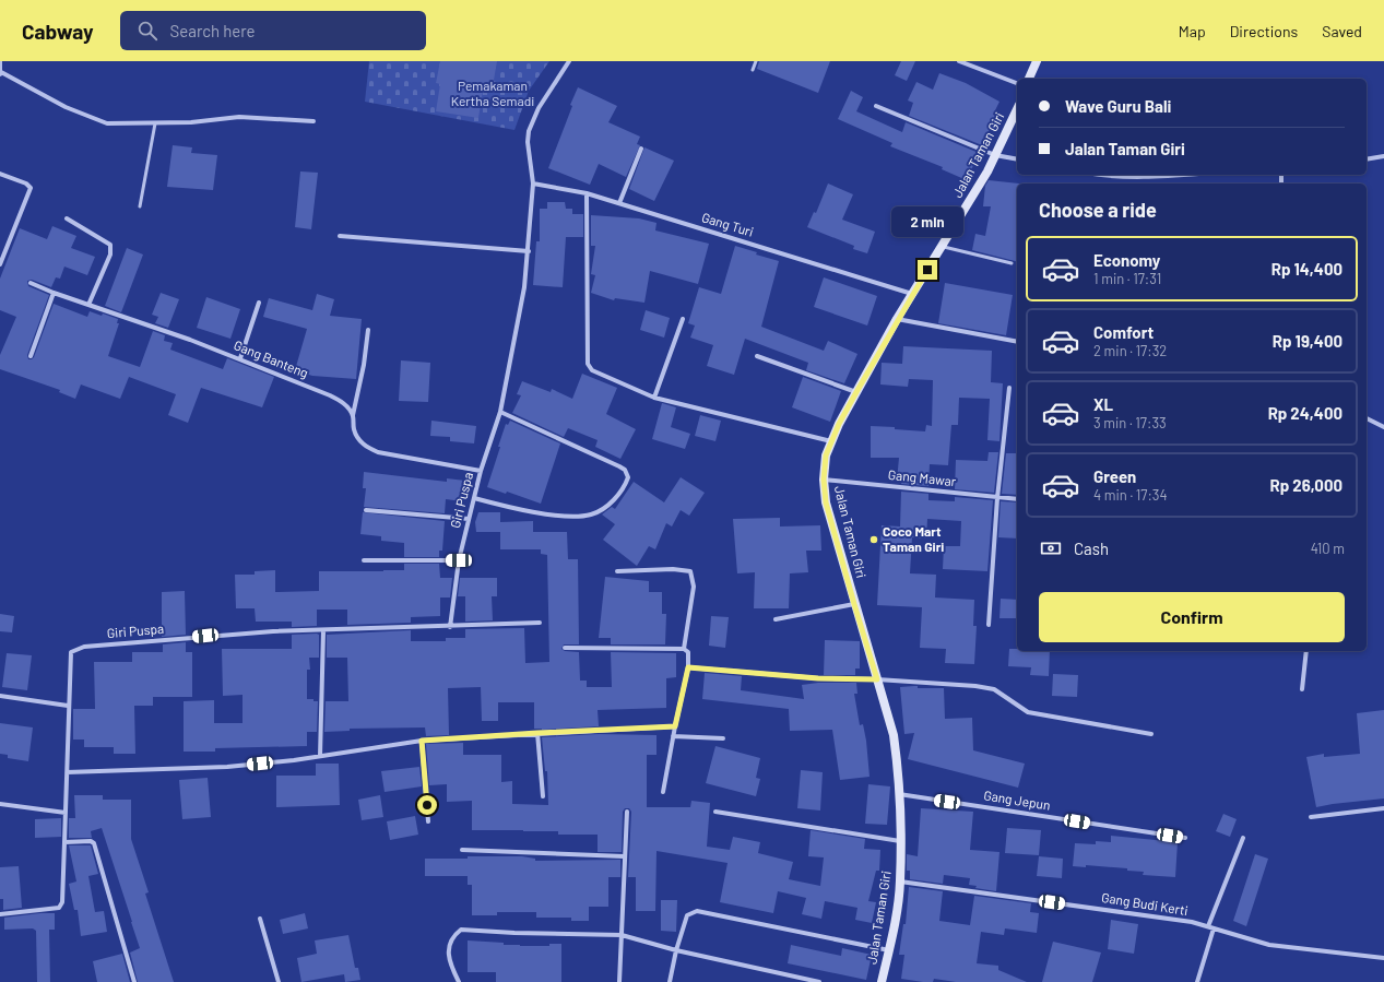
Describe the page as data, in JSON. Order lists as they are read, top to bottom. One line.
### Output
{"streets":{"street":["Jalan Taman Giri","Gang Turi","Gang Banteng","Gang Mawar","Giri Puspa","Gang Jepun","Gang Budi Kerti"]},"crossings":[["Jalan Taman Giri","Gang Turi"],["Jalan Taman Giri","Gang Mawar"],["Jalan Taman Giri","Gang Jepun"],["Jalan Taman Giri","Gang Budi Kerti"],["Gang Turi","Giri Puspa"]],"parks":["Pemakaman Kertha Semadi"],"places":["Coco Mart Taman Giri"],"page":{"header":"Cabway","search":"Search here","nav":["Map","Directions","Saved"],"banner":["Wave Guru Bali","Jalan Taman Giri"],"heading":"Choose a ride","bubble":"2 min","list":[{"name":"Economy","note":"1 min · 17:31","value":"Rp 14,400"},{"name":"Comfort","note":"2 min · 17:32","value":"Rp 19,400"},{"name":"XL","note":"3 min · 17:33","value":"Rp 24,400"},{"name":"Green","note":"4 min · 17:34","value":"Rp 26,000"}],"pay":["Cash","410 m"],"buttons":"Confirm"}}
